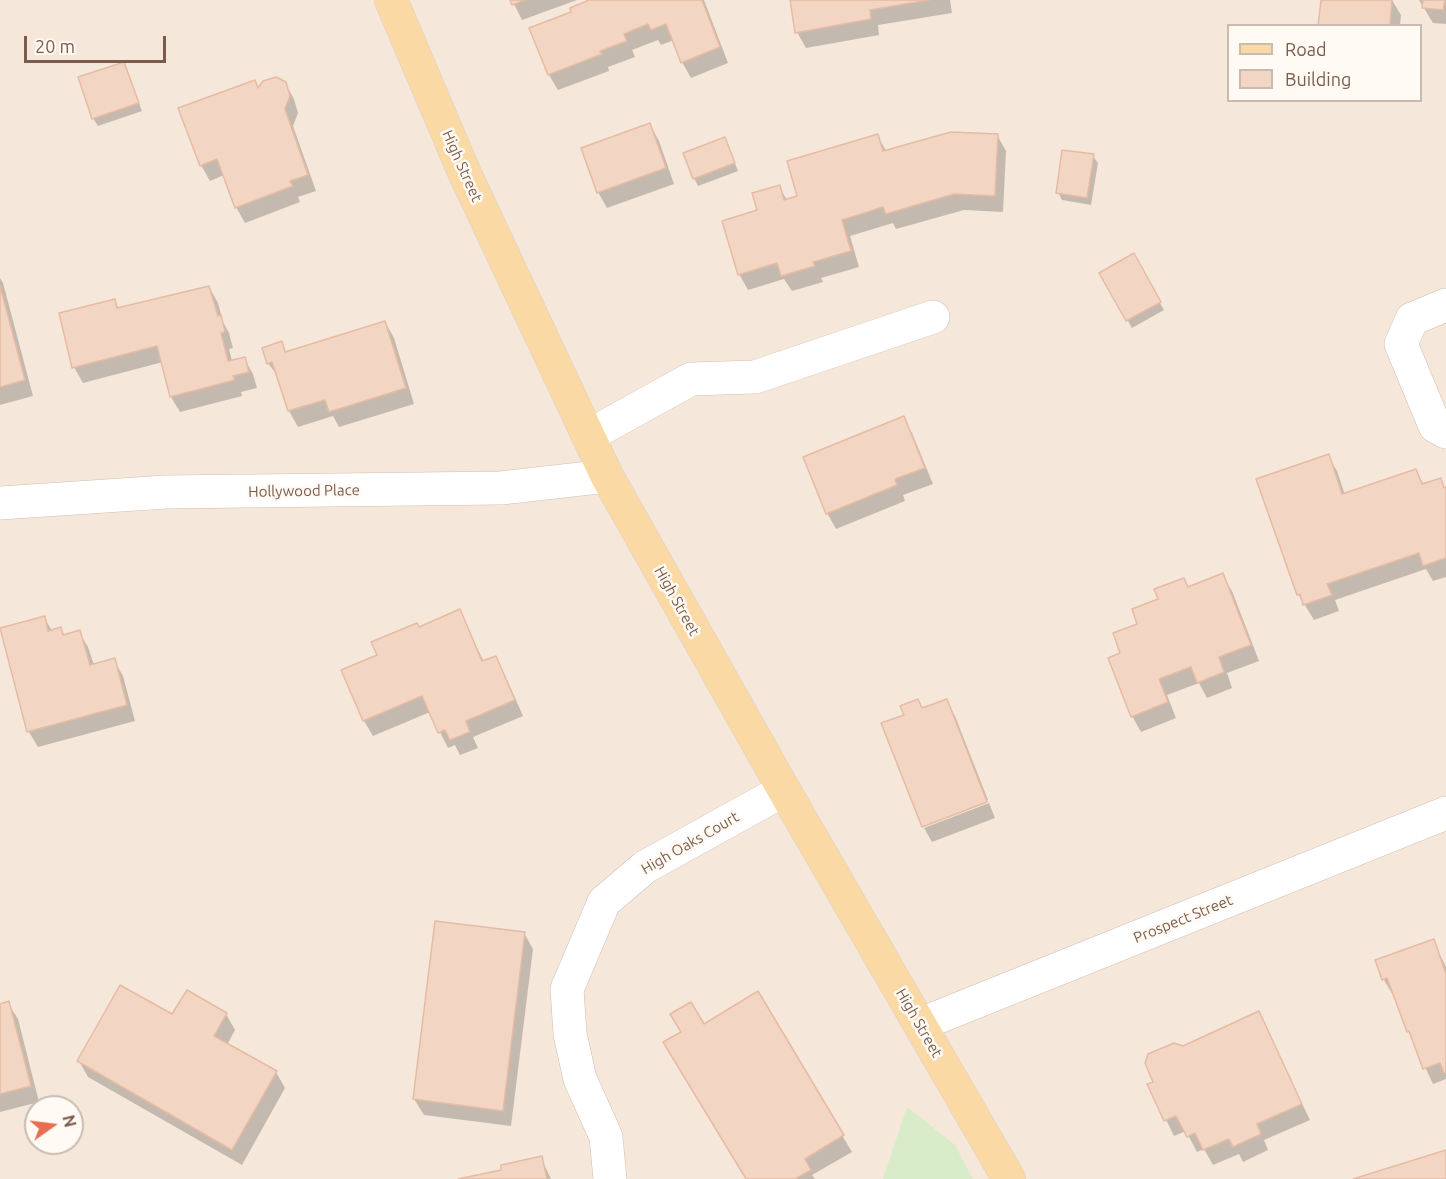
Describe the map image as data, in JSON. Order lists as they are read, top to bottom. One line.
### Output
{"streets":{"main road":["High Street"],"street":["Hollywood Place","High Oaks Court","Prospect Street"]},"crossings":[["High Street","Hollywood Place"],["High Street","High Oaks Court"],["High Street","Prospect Street"]],"legend":["Road","Building"],"scale_bar":"20 m","north":"right"}
